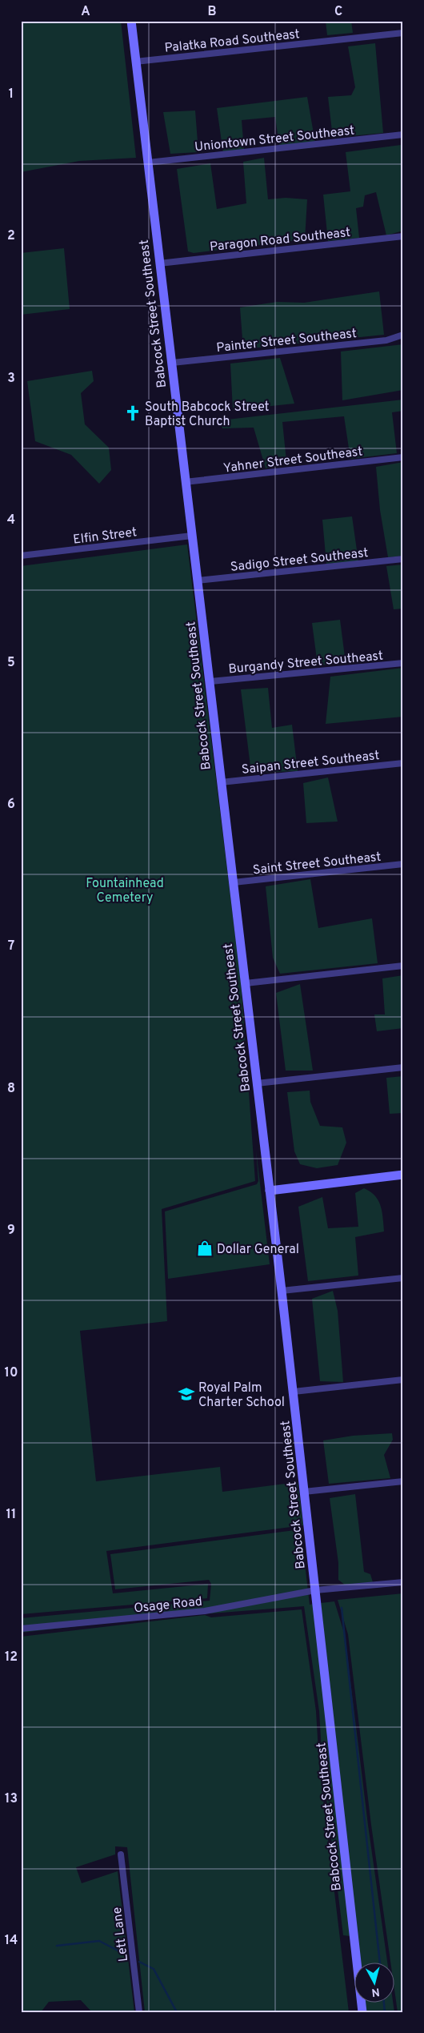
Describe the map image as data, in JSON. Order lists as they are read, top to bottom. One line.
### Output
{"streets":{"main road":["Babcock Street Southeast"],"street":["Palatka Road Southeast","Uniontown Street Southeast","Paragon Road Southeast","Painter Street Southeast","Yahner Street Southeast","Elfin Street","Sadigo Street Southeast","Burgandy Street Southeast","Saipan Street Southeast","Saint Street Southeast","Osage Road","Lett Lane"]},"crossings":[["Palatka Road Southeast","Babcock Street Southeast"],["Uniontown Street Southeast","Babcock Street Southeast"],["Paragon Road Southeast","Babcock Street Southeast"],["Babcock Street Southeast","Painter Street Southeast"],["Babcock Street Southeast","Yahner Street Southeast"],["Babcock Street Southeast","Elfin Street"],["Babcock Street Southeast","Sadigo Street Southeast"],["Babcock Street Southeast","Burgandy Street Southeast"],["Babcock Street Southeast","Saipan Street Southeast"],["Babcock Street Southeast","Saint Street Southeast"],["Babcock Street Southeast","Osage Road"]],"parks":["Fountainhead Cemetery"],"places":{"church":["South Babcock Street Baptist Church"],"shop":["Dollar General"],"school or university":["Royal Palm Charter School"]},"north":"bottom","grid":{"columns":["A","B","C"],"rows":["1","2","3","4","5","6","7","8","9","10","11","12","13","14"]}}
